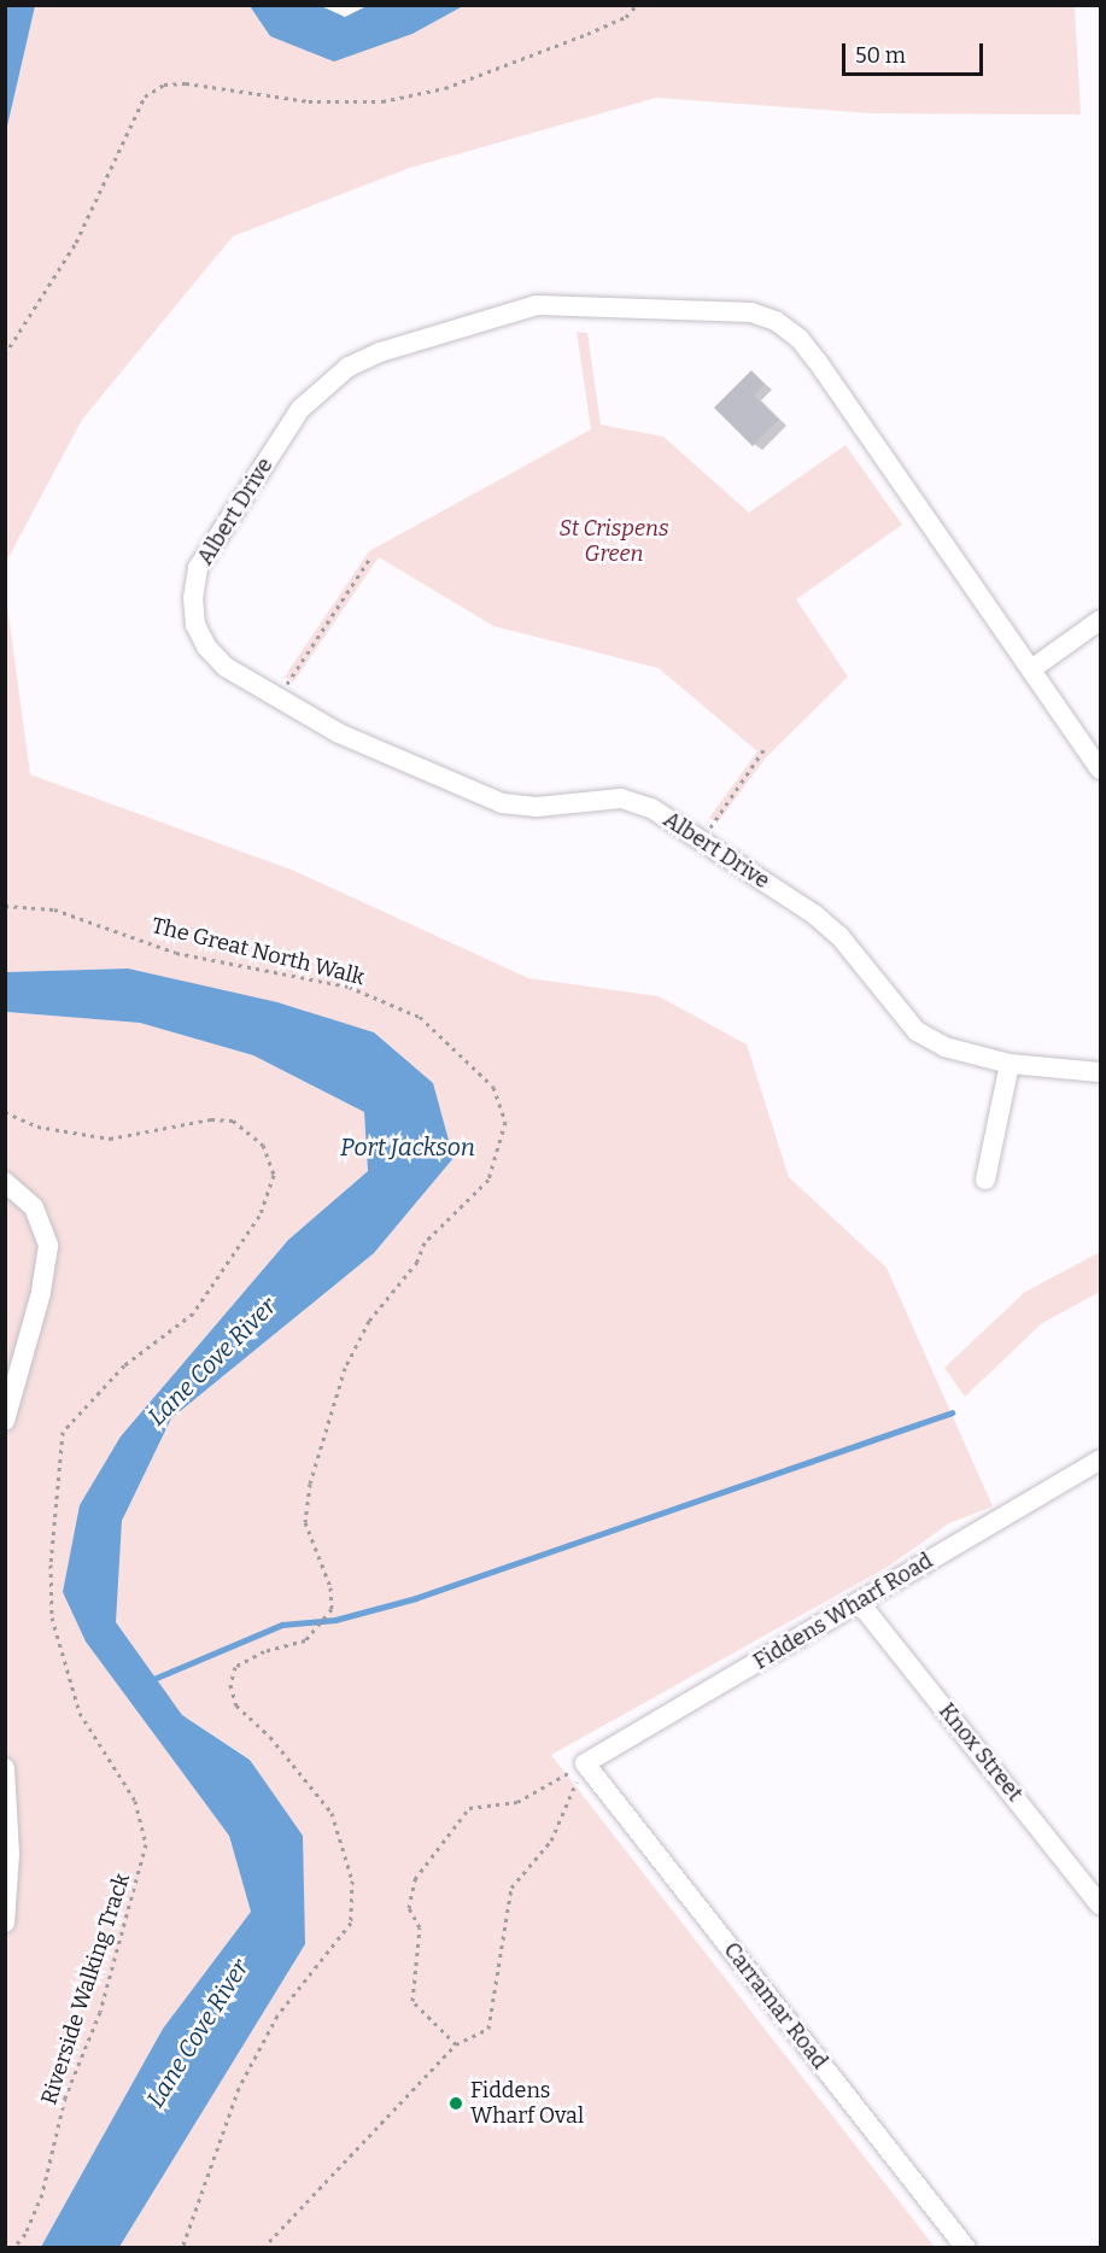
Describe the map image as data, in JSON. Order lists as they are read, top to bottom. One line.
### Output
{"streets":{"street":["Albert Drive","Fiddens Wharf Road","Knox Street","Carramar Road"],"path":["The Great North Walk","Riverside Walking Track"]},"crossings":[["Fiddens Wharf Road","Knox Street"],["Fiddens Wharf Road","Carramar Road"]],"water":["Port Jackson","Lane Cove River"],"parks":["St Crispens Green"],"places":["Fiddens Wharf Oval"],"scale_bar":"50 m"}
